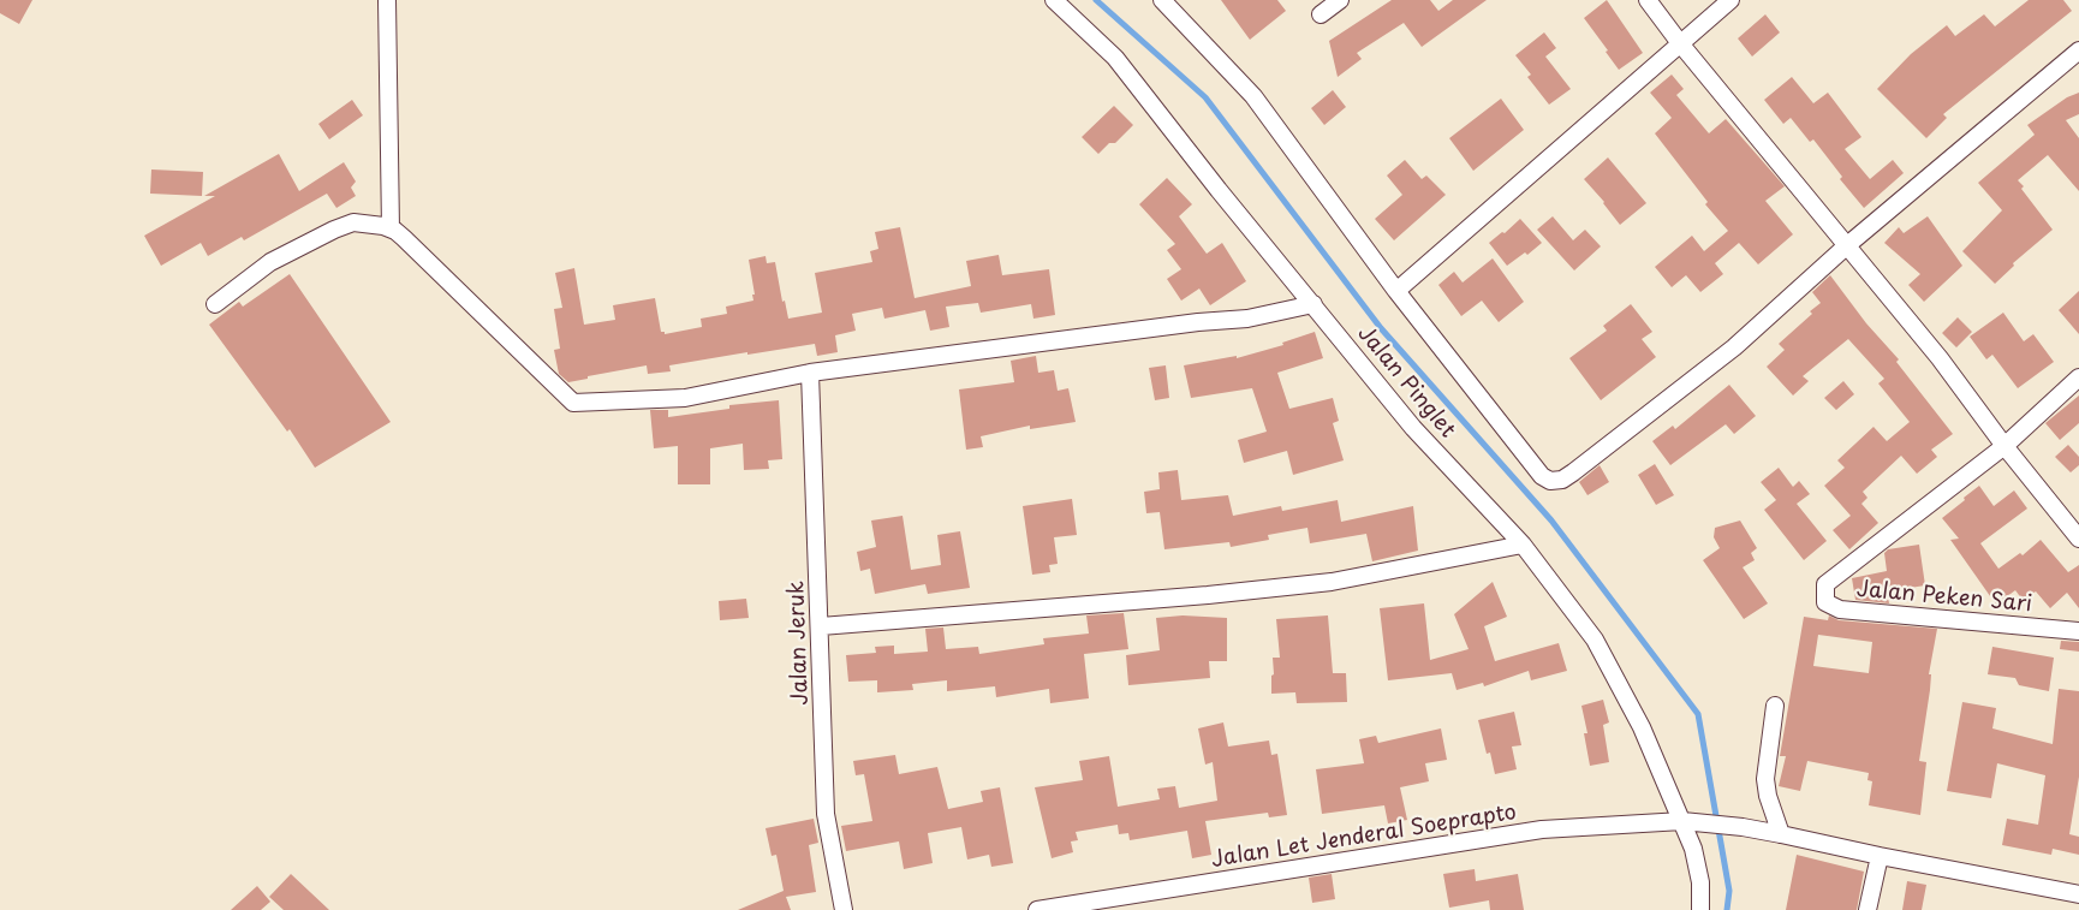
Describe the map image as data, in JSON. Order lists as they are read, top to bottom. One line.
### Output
{"streets":{"street":["Jalan Pinglet","Jalan Peken Sari","Jalan Jeruk","Jalan Let Jenderal Soeprapto"]},"crossings":[["Jalan Pinglet","Jalan Let Jenderal Soeprapto"]]}
